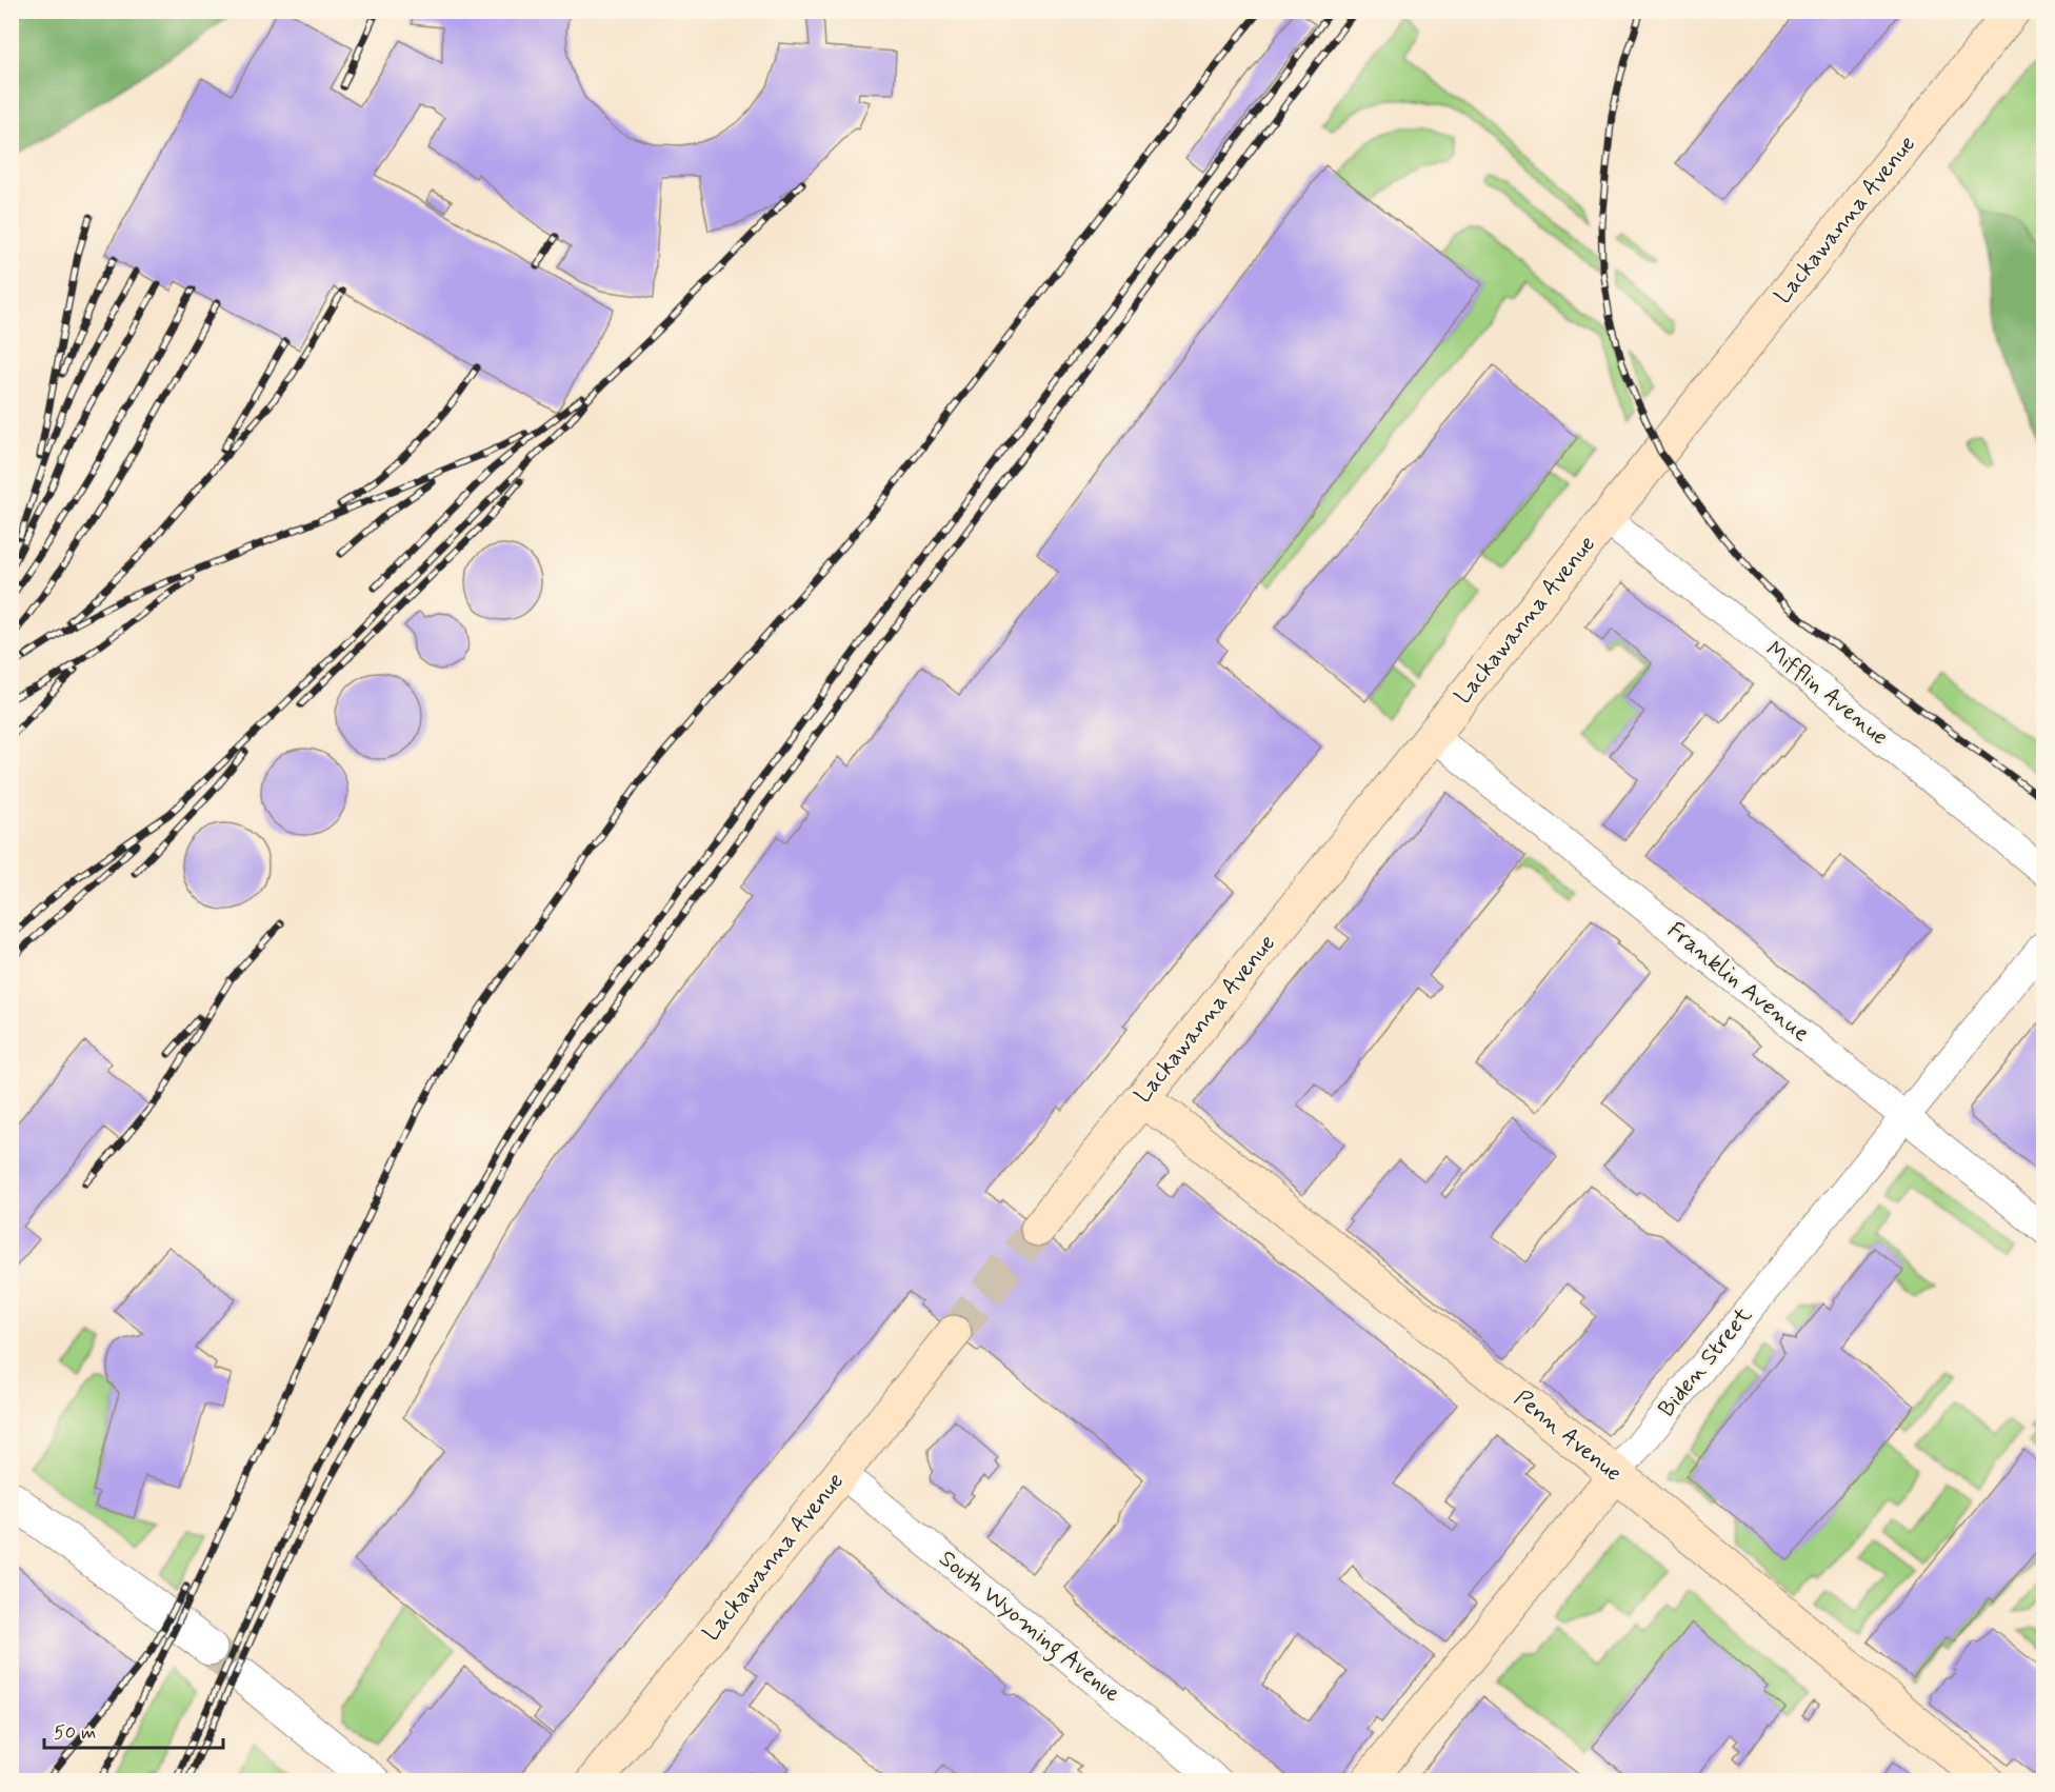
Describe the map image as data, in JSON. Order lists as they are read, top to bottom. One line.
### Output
{"streets":{"main road":["Lackawanna Avenue","Biden Street","Penn Avenue"],"street":["Mifflin Avenue","Franklin Avenue","South Wyoming Avenue"]},"crossings":[["Lackawanna Avenue","Mifflin Avenue"],["Lackawanna Avenue","Franklin Avenue"],["Lackawanna Avenue","Penn Avenue"],["Lackawanna Avenue","South Wyoming Avenue"],["Franklin Avenue","Biden Street"],["Biden Street","Penn Avenue"]],"scale_bar":"50 m"}
